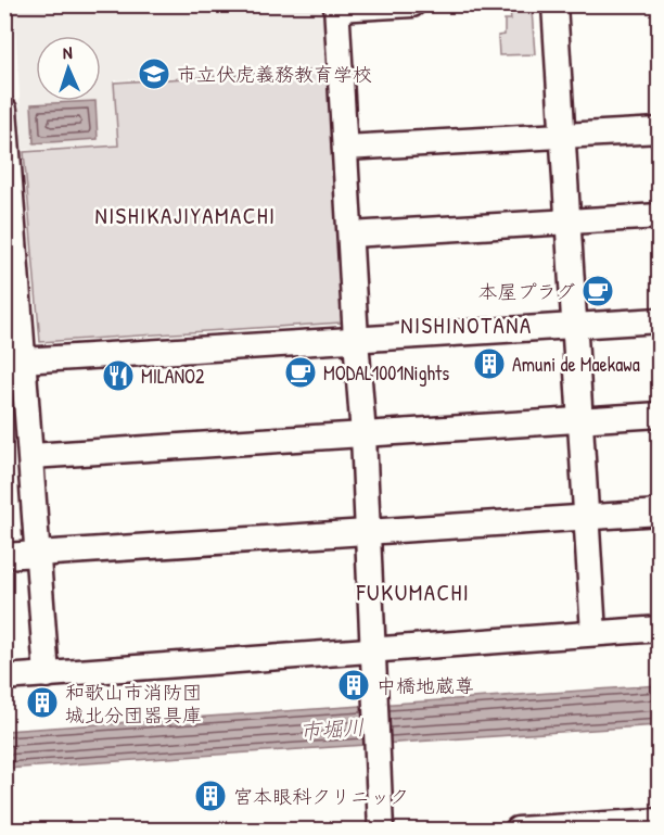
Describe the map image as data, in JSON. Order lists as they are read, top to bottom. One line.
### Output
{"districts":["NISHIKAJIYAMACHI","NISHINOTANA","FUKUMACHI"],"water":["市堀川"],"places":{"school or university":["市立伏虎義務教育学校"],"cafe":["本屋プラグ","MODAL1001Nights"],"building":["Amuni de Maekawa","中橋地蔵尊","和歌山市消防団 城北分団器具庫","宮本眼科クリニック"],"restaurant":["MILANO2"]},"north":"top"}
